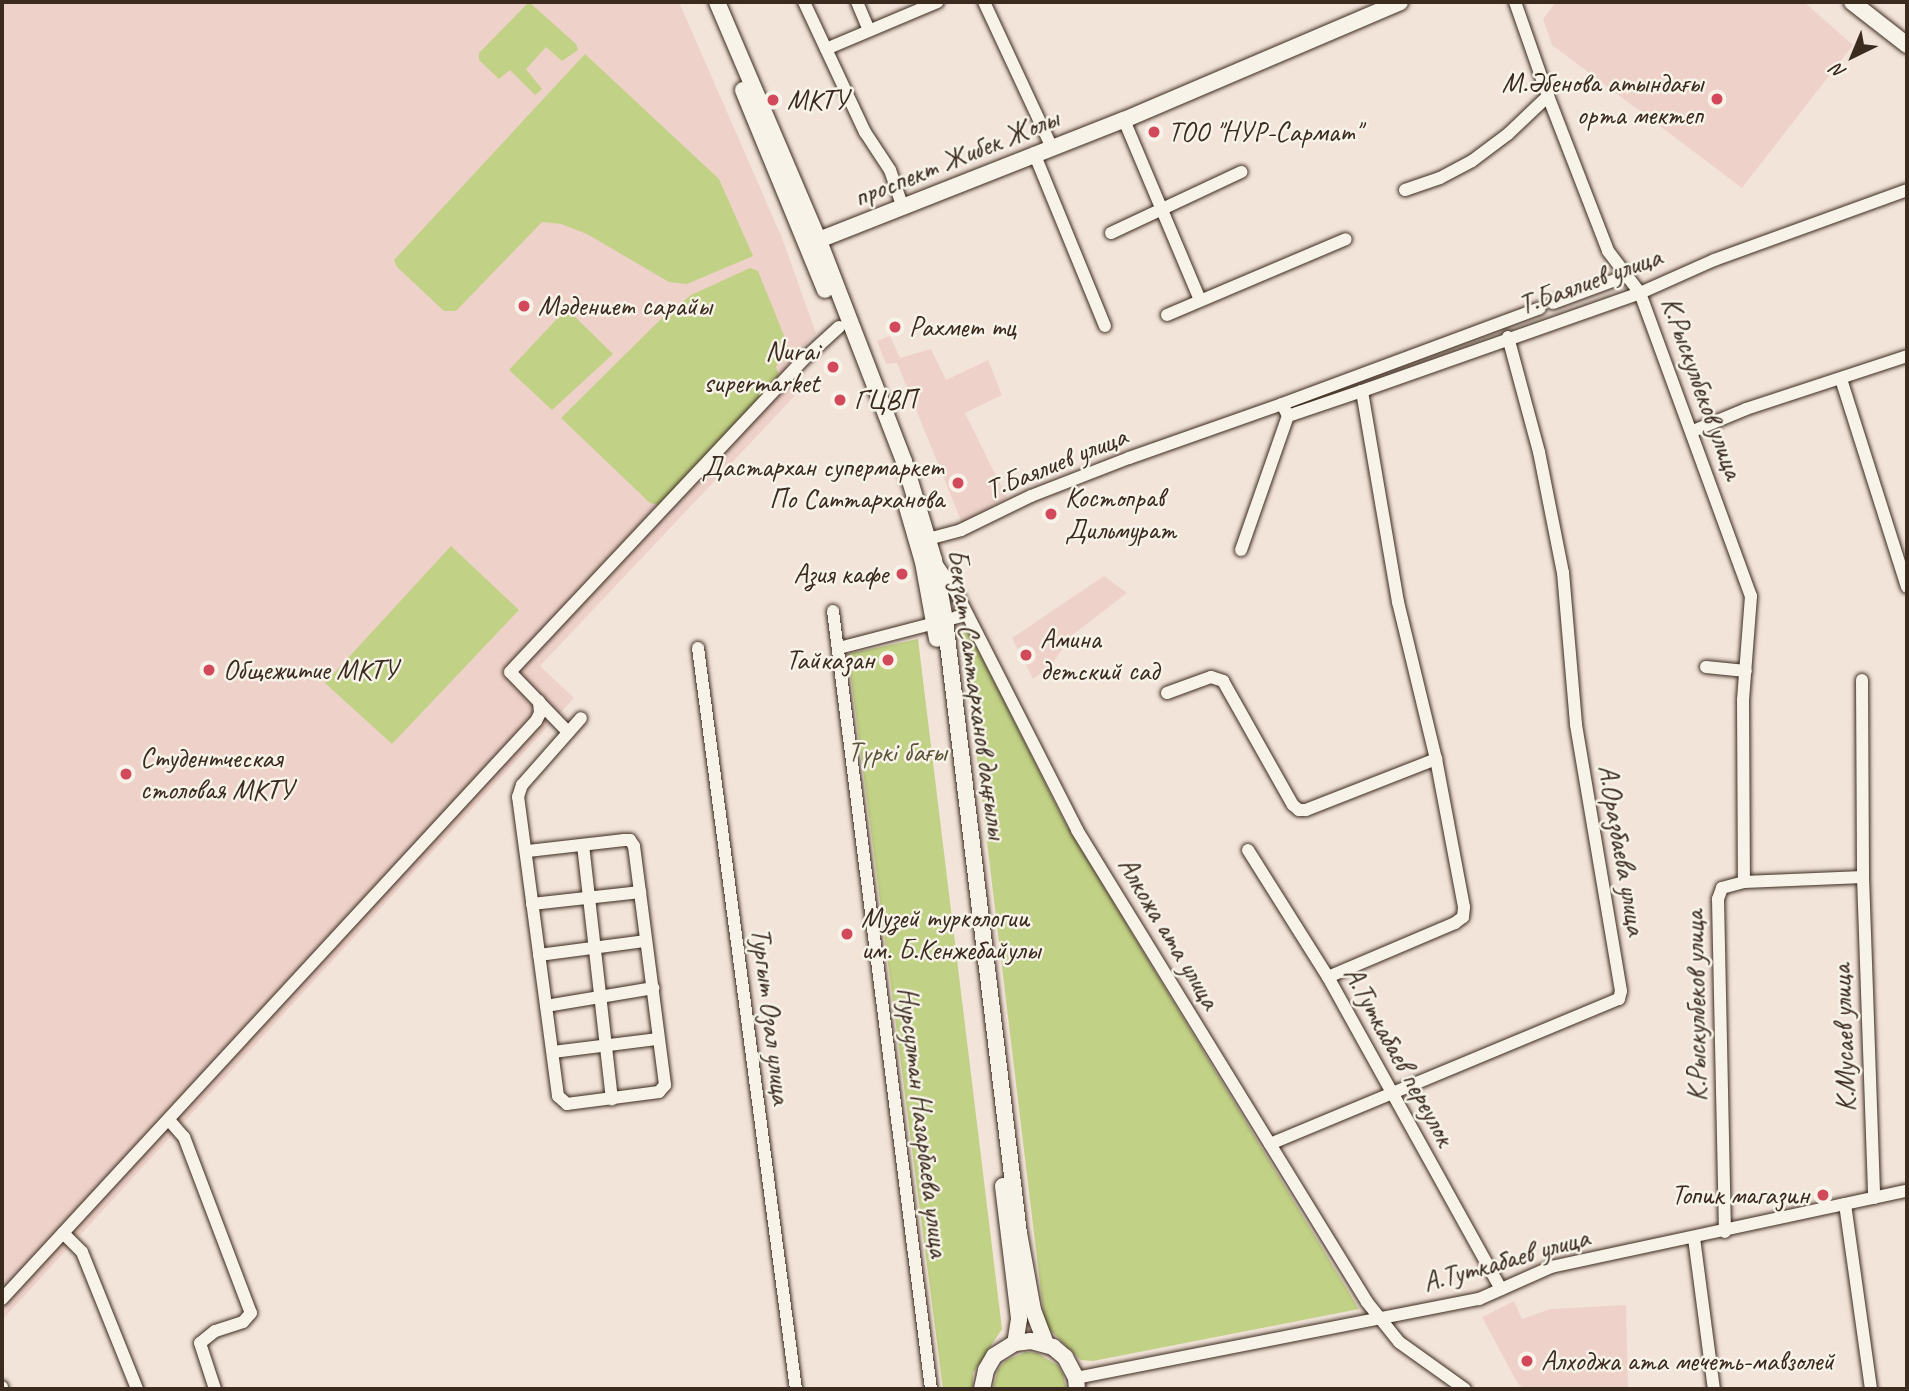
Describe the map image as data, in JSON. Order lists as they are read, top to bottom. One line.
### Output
{"streets":{"main road":["проспект Жибек Жолы","Бекзат Саттарханов даңғылы"],"street":["Т.Баялиев улица","К.Рыскулбеков улица","А.Оразбаева улица","Алкожа ата улица","Тургыт Озал улица","К.Мусаев улица","А.Туткабаев переулок","Нурсултан Назарбаева улица","А.Туткабаев улица"]},"crossings":[["проспект Жибек Жолы","Бекзат Саттарханов даңғылы"],["Т.Баялиев улица","К.Рыскулбеков улица"],["Т.Баялиев улица","Бекзат Саттарханов даңғылы"],["Т.Баялиев улица","А.Оразбаева улица"],["К.Рыскулбеков улица","А.Туткабаев улица"],["Бекзат Саттарханов даңғылы","Алкожа ата улица"],["А.Оразбаева улица","Алкожа ата улица"],["А.Оразбаева улица","А.Туткабаев переулок"],["Алкожа ата улица","А.Туткабаев улица"],["К.Мусаев улица","А.Туткабаев улица"],["А.Туткабаев переулок","А.Туткабаев улица"]],"parks":["Түркі бағы"],"places":["М.Әбенова атындағы орта мектеп","МКТУ","ТОО \"НУР-Сармат\"","Мәдениет сарайы","Рахмет тц","Nurai supermarket","ГЦВП","Дастархан супермаркет По Саттарханова","Костоправ Дильмурат","Азия кафе","Амина детский сад","Тайказан","Общежитие МКТУ","Студентческая столовая МКТУ","Музей туркологии им. Б.Кенжебайулы","Топик магазин","Алходжа ата мечеть-мавзолей"],"north":"bottom left"}
